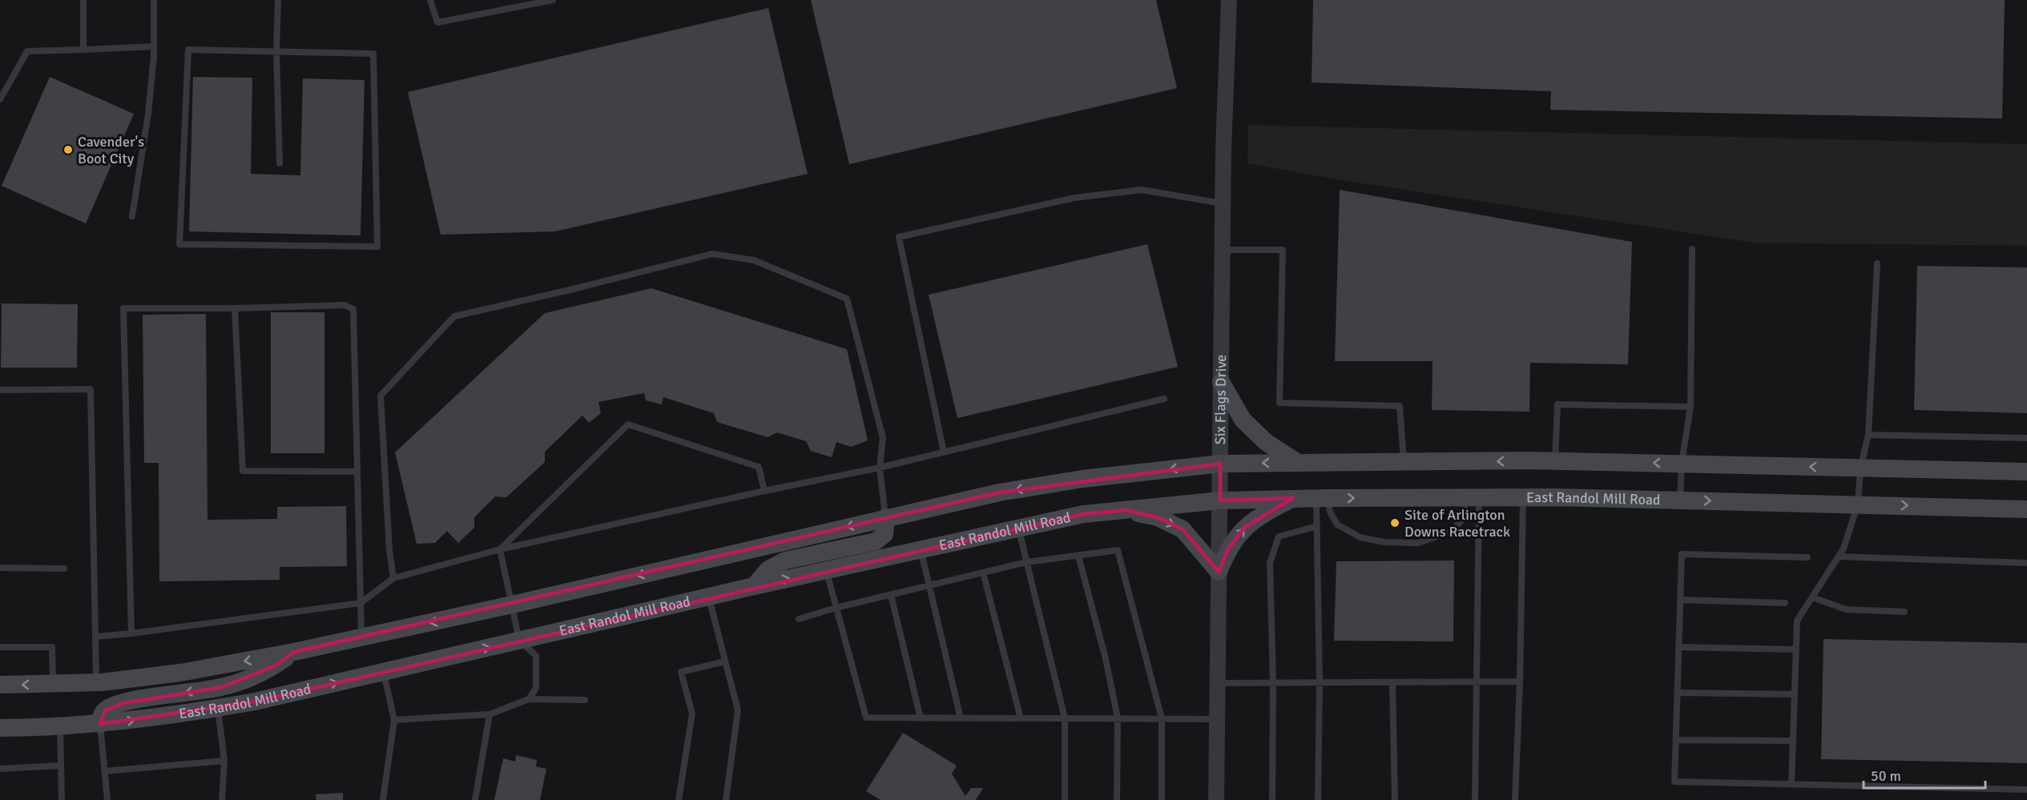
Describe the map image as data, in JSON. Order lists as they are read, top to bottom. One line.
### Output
{"streets":{"main road":["East Randol Mill Road"],"street":["Six Flags Drive"]},"crossings":[["Six Flags Drive","East Randol Mill Road"]],"places":["Cavender's Boot City","Site of Arlington Downs Racetrack"],"scale_bar":"50 m"}
